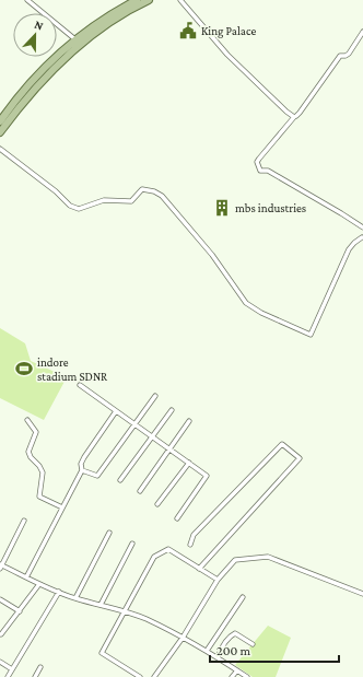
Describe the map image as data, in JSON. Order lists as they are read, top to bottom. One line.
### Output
{"places":{"public building":["King Palace"],"building":["mbs industries"],"sports":["indore stadium SDNR"]},"scale_bar":"200 m","north":"top"}
